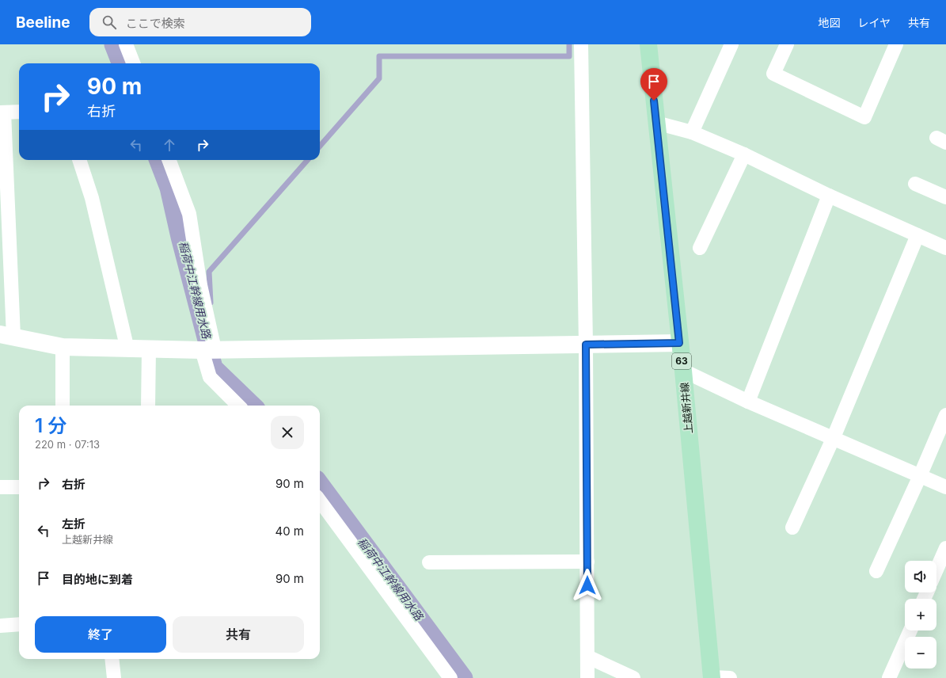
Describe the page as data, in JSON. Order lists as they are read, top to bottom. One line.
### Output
{"streets":{"main road":["63","上越新井線"]},"water":["稲荷中江幹線用水路"],"page":{"header":"Beeline","search":"ここで検索","nav":["地図","レイヤ","共有"],"turn":["90 m","右折"],"heading":["1 分","220 m · 07:13"],"list":[{"name":"右折","value":"90 m"},{"name":"左折","note":"上越新井線","value":"40 m"},{"name":"目的地に到着","value":"90 m"}],"map_buttons":["+","−"],"buttons":["終了","共有"]}}
